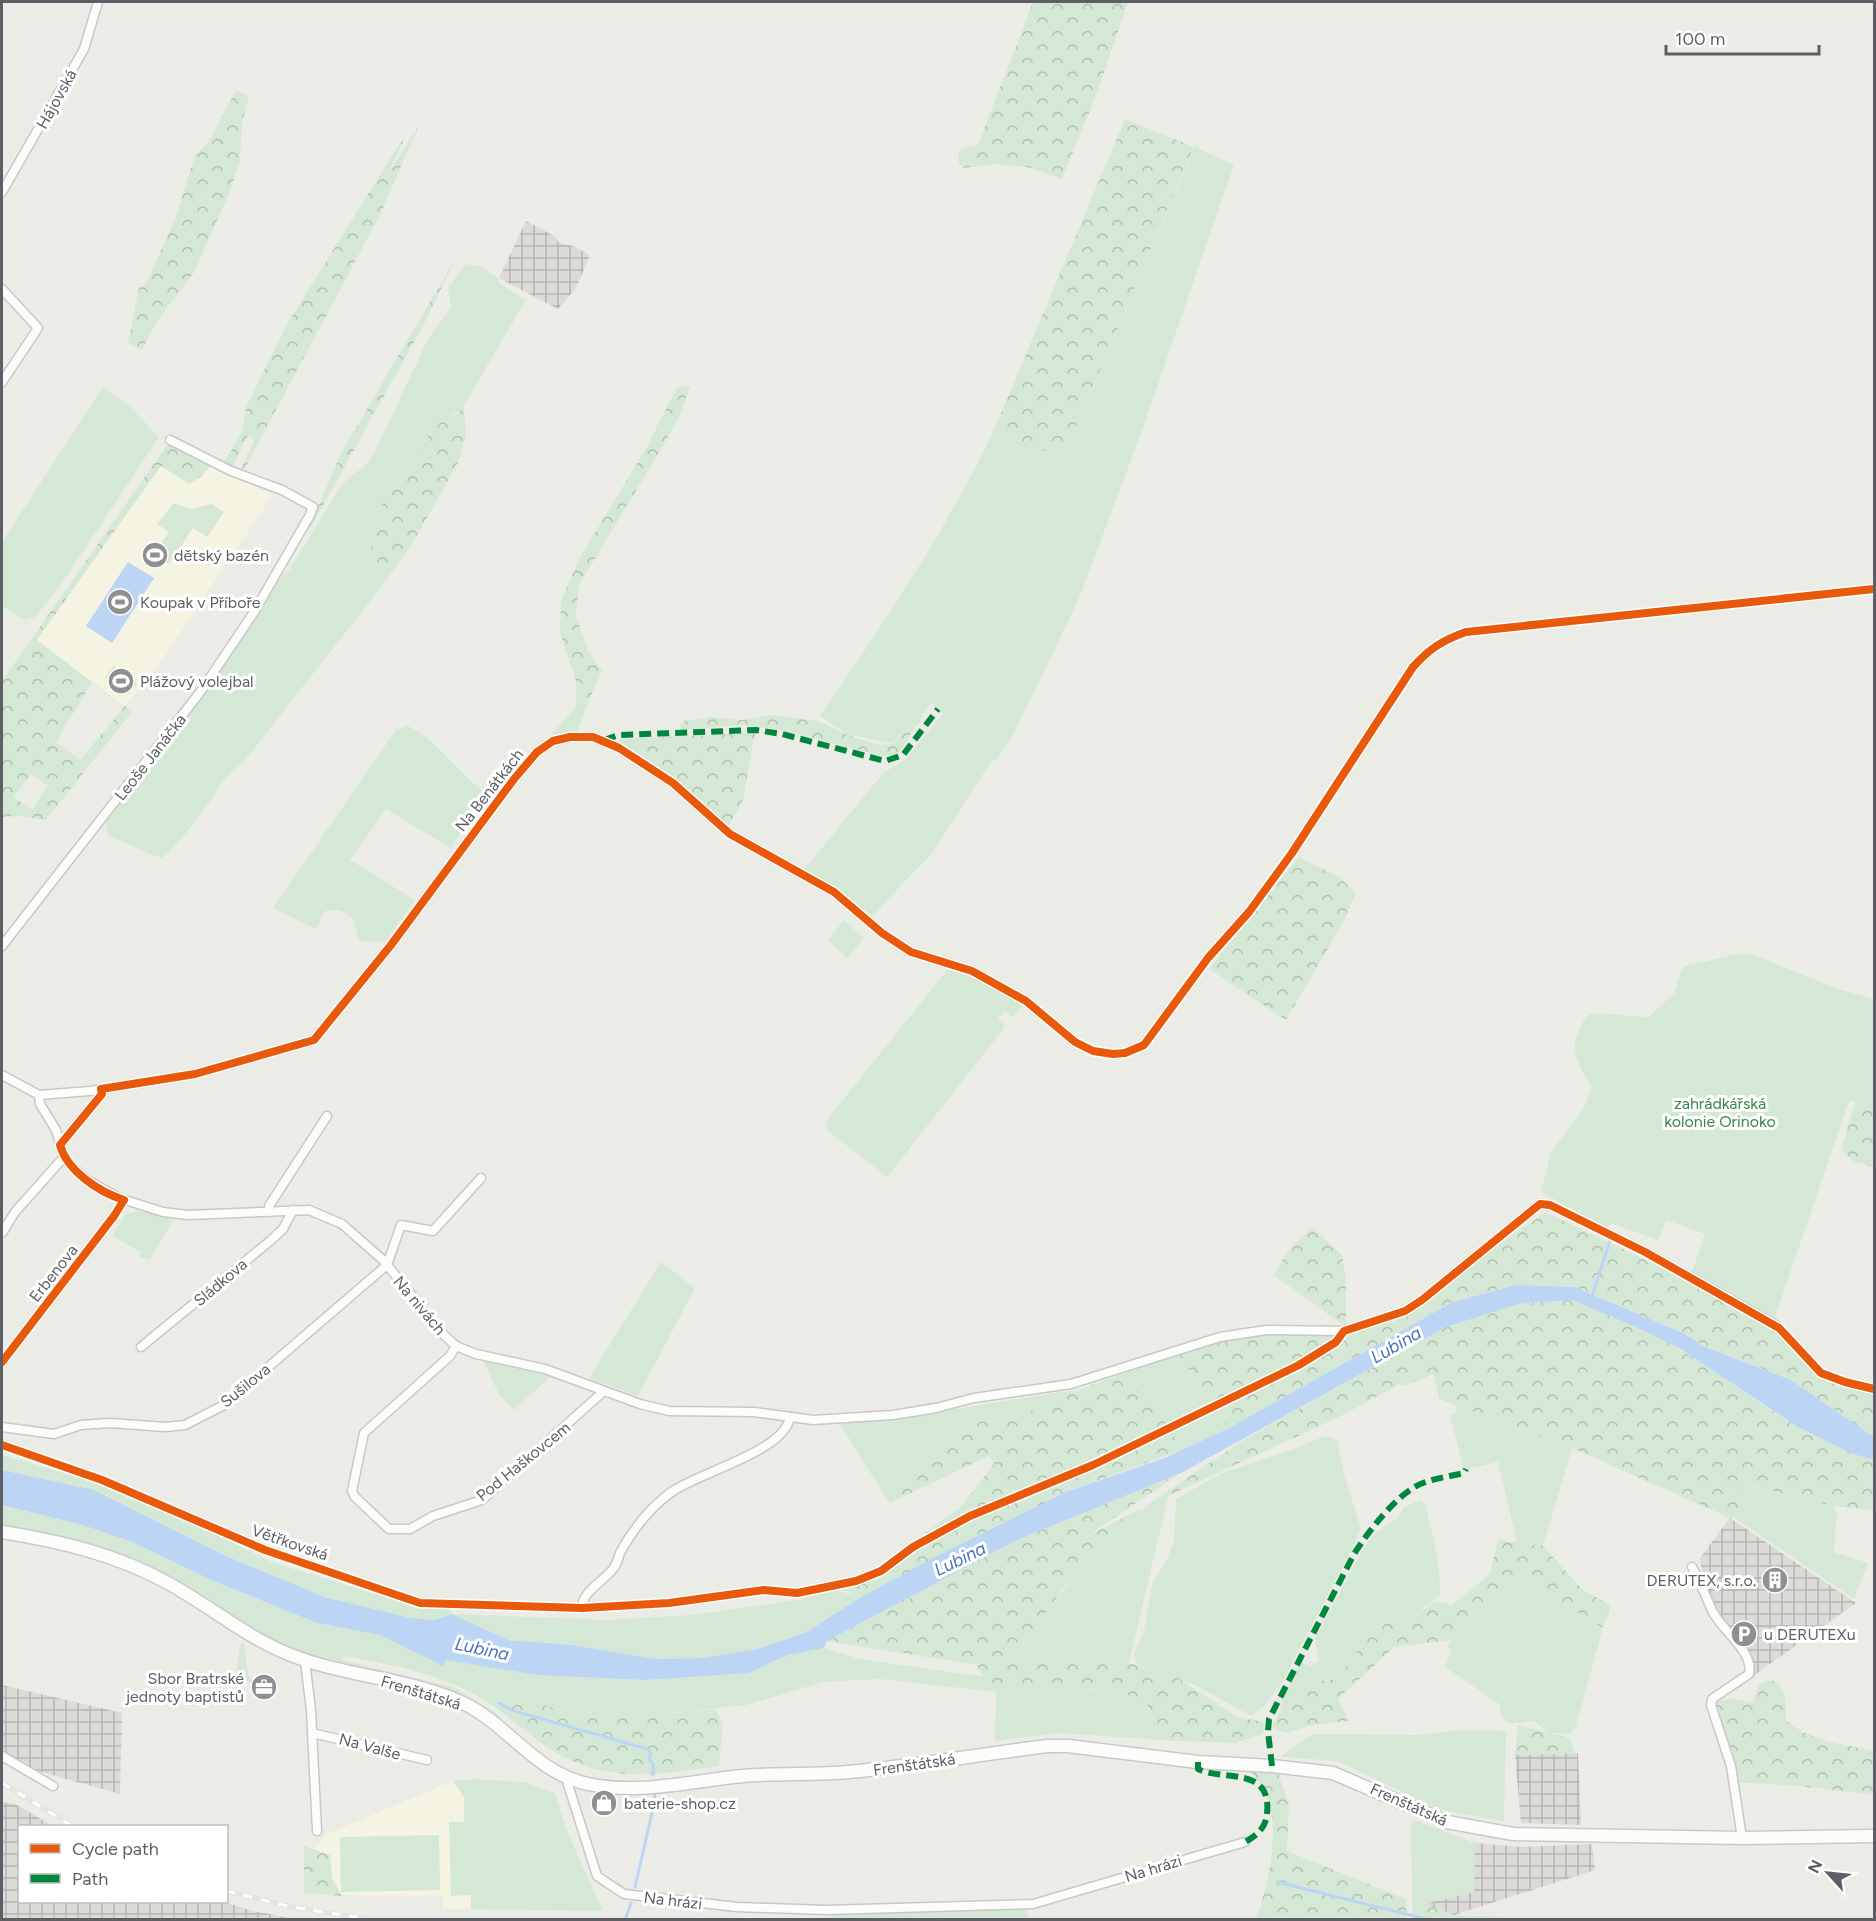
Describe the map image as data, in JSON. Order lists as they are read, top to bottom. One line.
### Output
{"streets":{"main road":["Frenštátská"],"street":["Hájovská","Leoše Janáčka","Na Benátkách","Erbenova","Sládkova","Na nivách","Sušilova","Pod Haškovcem","Na Valše","Na hrázi"],"cycle path":["Větřkovská"]},"crossings":[["Na Benátkách","Na nivách"],["Erbenova","Na nivách"],["Sládkova","Na nivách"],["Na nivách","Sušilova"],["Na nivách","Pod Haškovcem"],["Frenštátská","Na Valše"],["Frenštátská","Na hrázi"]],"water":["Lubina"],"parks":["zahrádkářská kolonie Orinoko"],"places":{"sports":["dětský bazén","Koupak v Příboře","Plážový volejbal"],"building":["DERUTEX, s.r.o."],"parking":["u DERUTEXu"],"office":["Sbor Bratrské jednoty baptistů"],"shop":["baterie-shop.cz"]},"legend":["Cycle path","Path"],"scale_bar":"100 m","north":"top left"}
